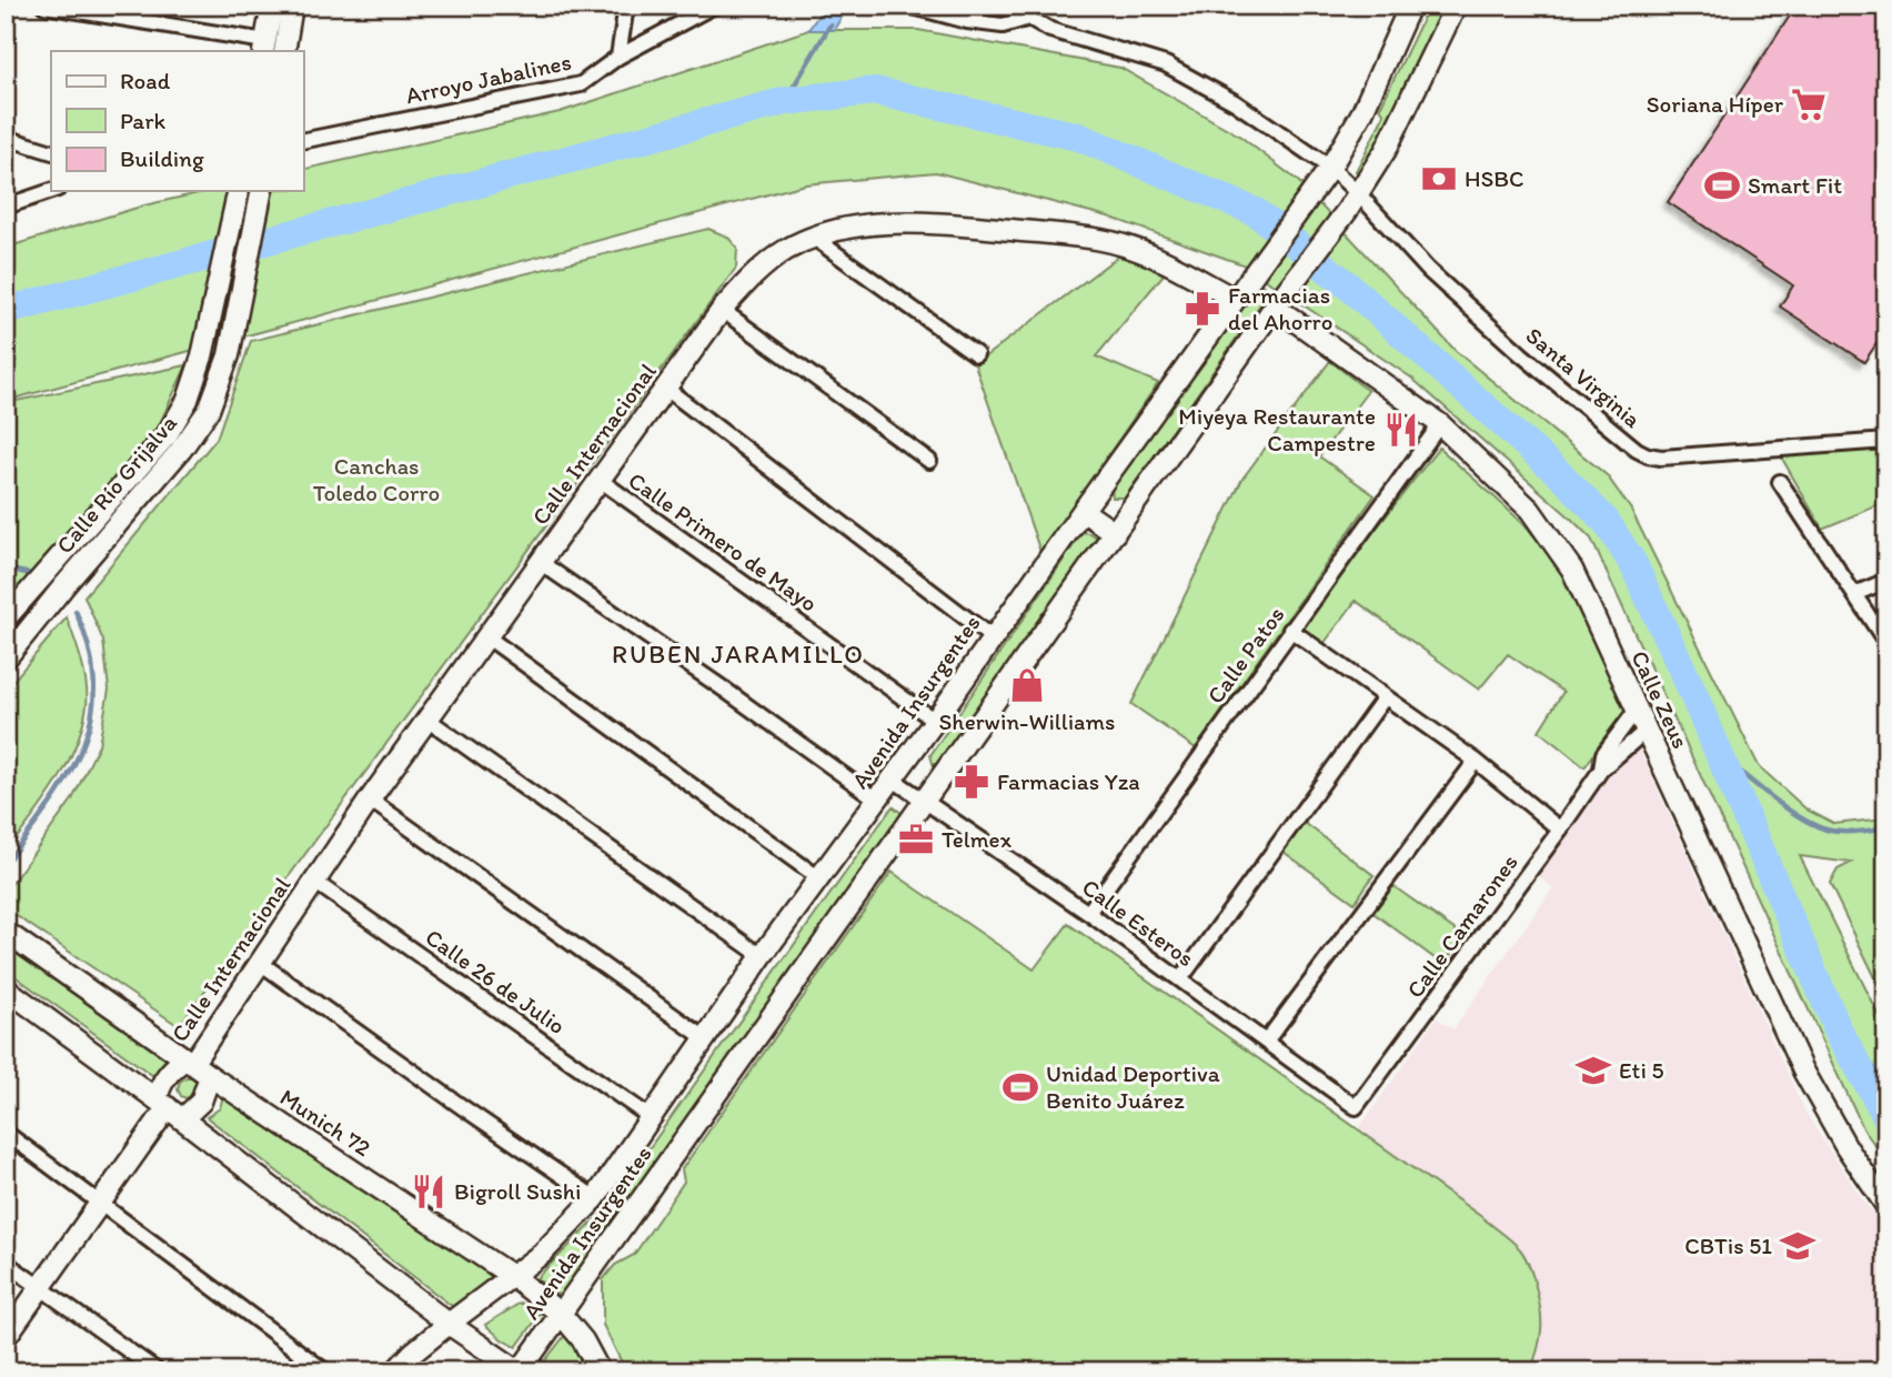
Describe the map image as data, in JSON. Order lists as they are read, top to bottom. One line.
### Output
{"streets":{"main road":["Calle Internacional","Calle Río Grijalva","Calle Zeus","Avenida Insurgentes","Munich 72"],"street":["Arroyo Jabalines","Santa Virginia","Calle Primero de Mayo","Calle Patos","Calle Esteros","Calle Camarones","Calle 26 de Julio"]},"crossings":[["Santa Virginia","Avenida Insurgentes"],["Calle Internacional","Calle Primero de Mayo"],["Calle Internacional","Avenida Insurgentes"],["Calle Internacional","Calle 26 de Julio"],["Calle Internacional","Munich 72"],["Calle Primero de Mayo","Avenida Insurgentes"],["Calle Patos","Calle Zeus"],["Calle Patos","Calle Esteros"],["Calle Zeus","Avenida Insurgentes"],["Calle Zeus","Calle Camarones"],["Avenida Insurgentes","Calle Esteros"],["Avenida Insurgentes","Calle 26 de Julio"],["Avenida Insurgentes","Munich 72"],["Calle Esteros","Calle Camarones"]],"districts":["RUBEN JARAMILLO"],"parks":["Canchas Toledo Corro"],"places":{"supermarket":["Soriana Híper"],"bank":["HSBC"],"sports":["Smart Fit","Unidad Deportiva Benito Juárez"],"pharmacy":["Farmacias del Ahorro","Farmacias Yza"],"restaurant":["Miyeya Restaurante Campestre","Bigroll Sushi"],"shop":["Sherwin-Williams"],"office":["Telmex"],"school or university":["Eti 5","CBTis 51"]},"legend":["Road","Park","Building"]}
